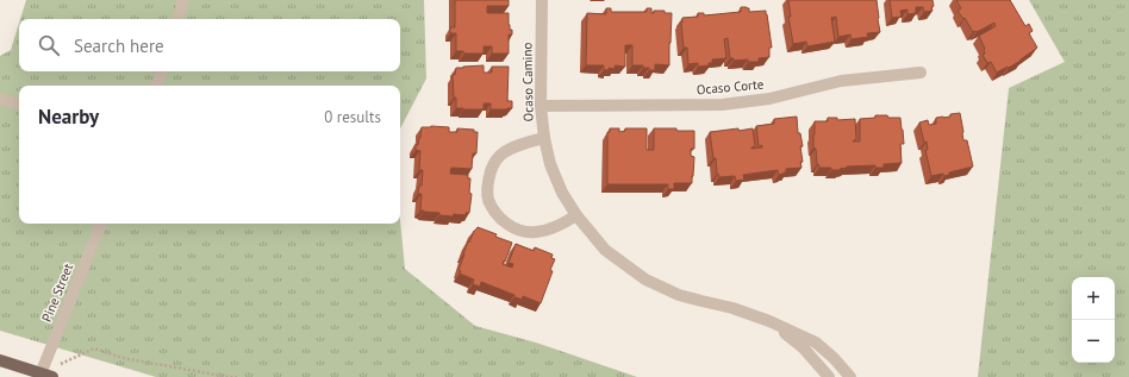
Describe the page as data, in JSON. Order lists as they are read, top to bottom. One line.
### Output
{"streets":{"street":["Ocaso Camino","Ocaso Corte","Pine Street"]},"crossings":[["Ocaso Camino","Ocaso Corte"]],"page":{"search":"Search here","heading":["Nearby","0 results"],"map_buttons":["+","−"]}}
